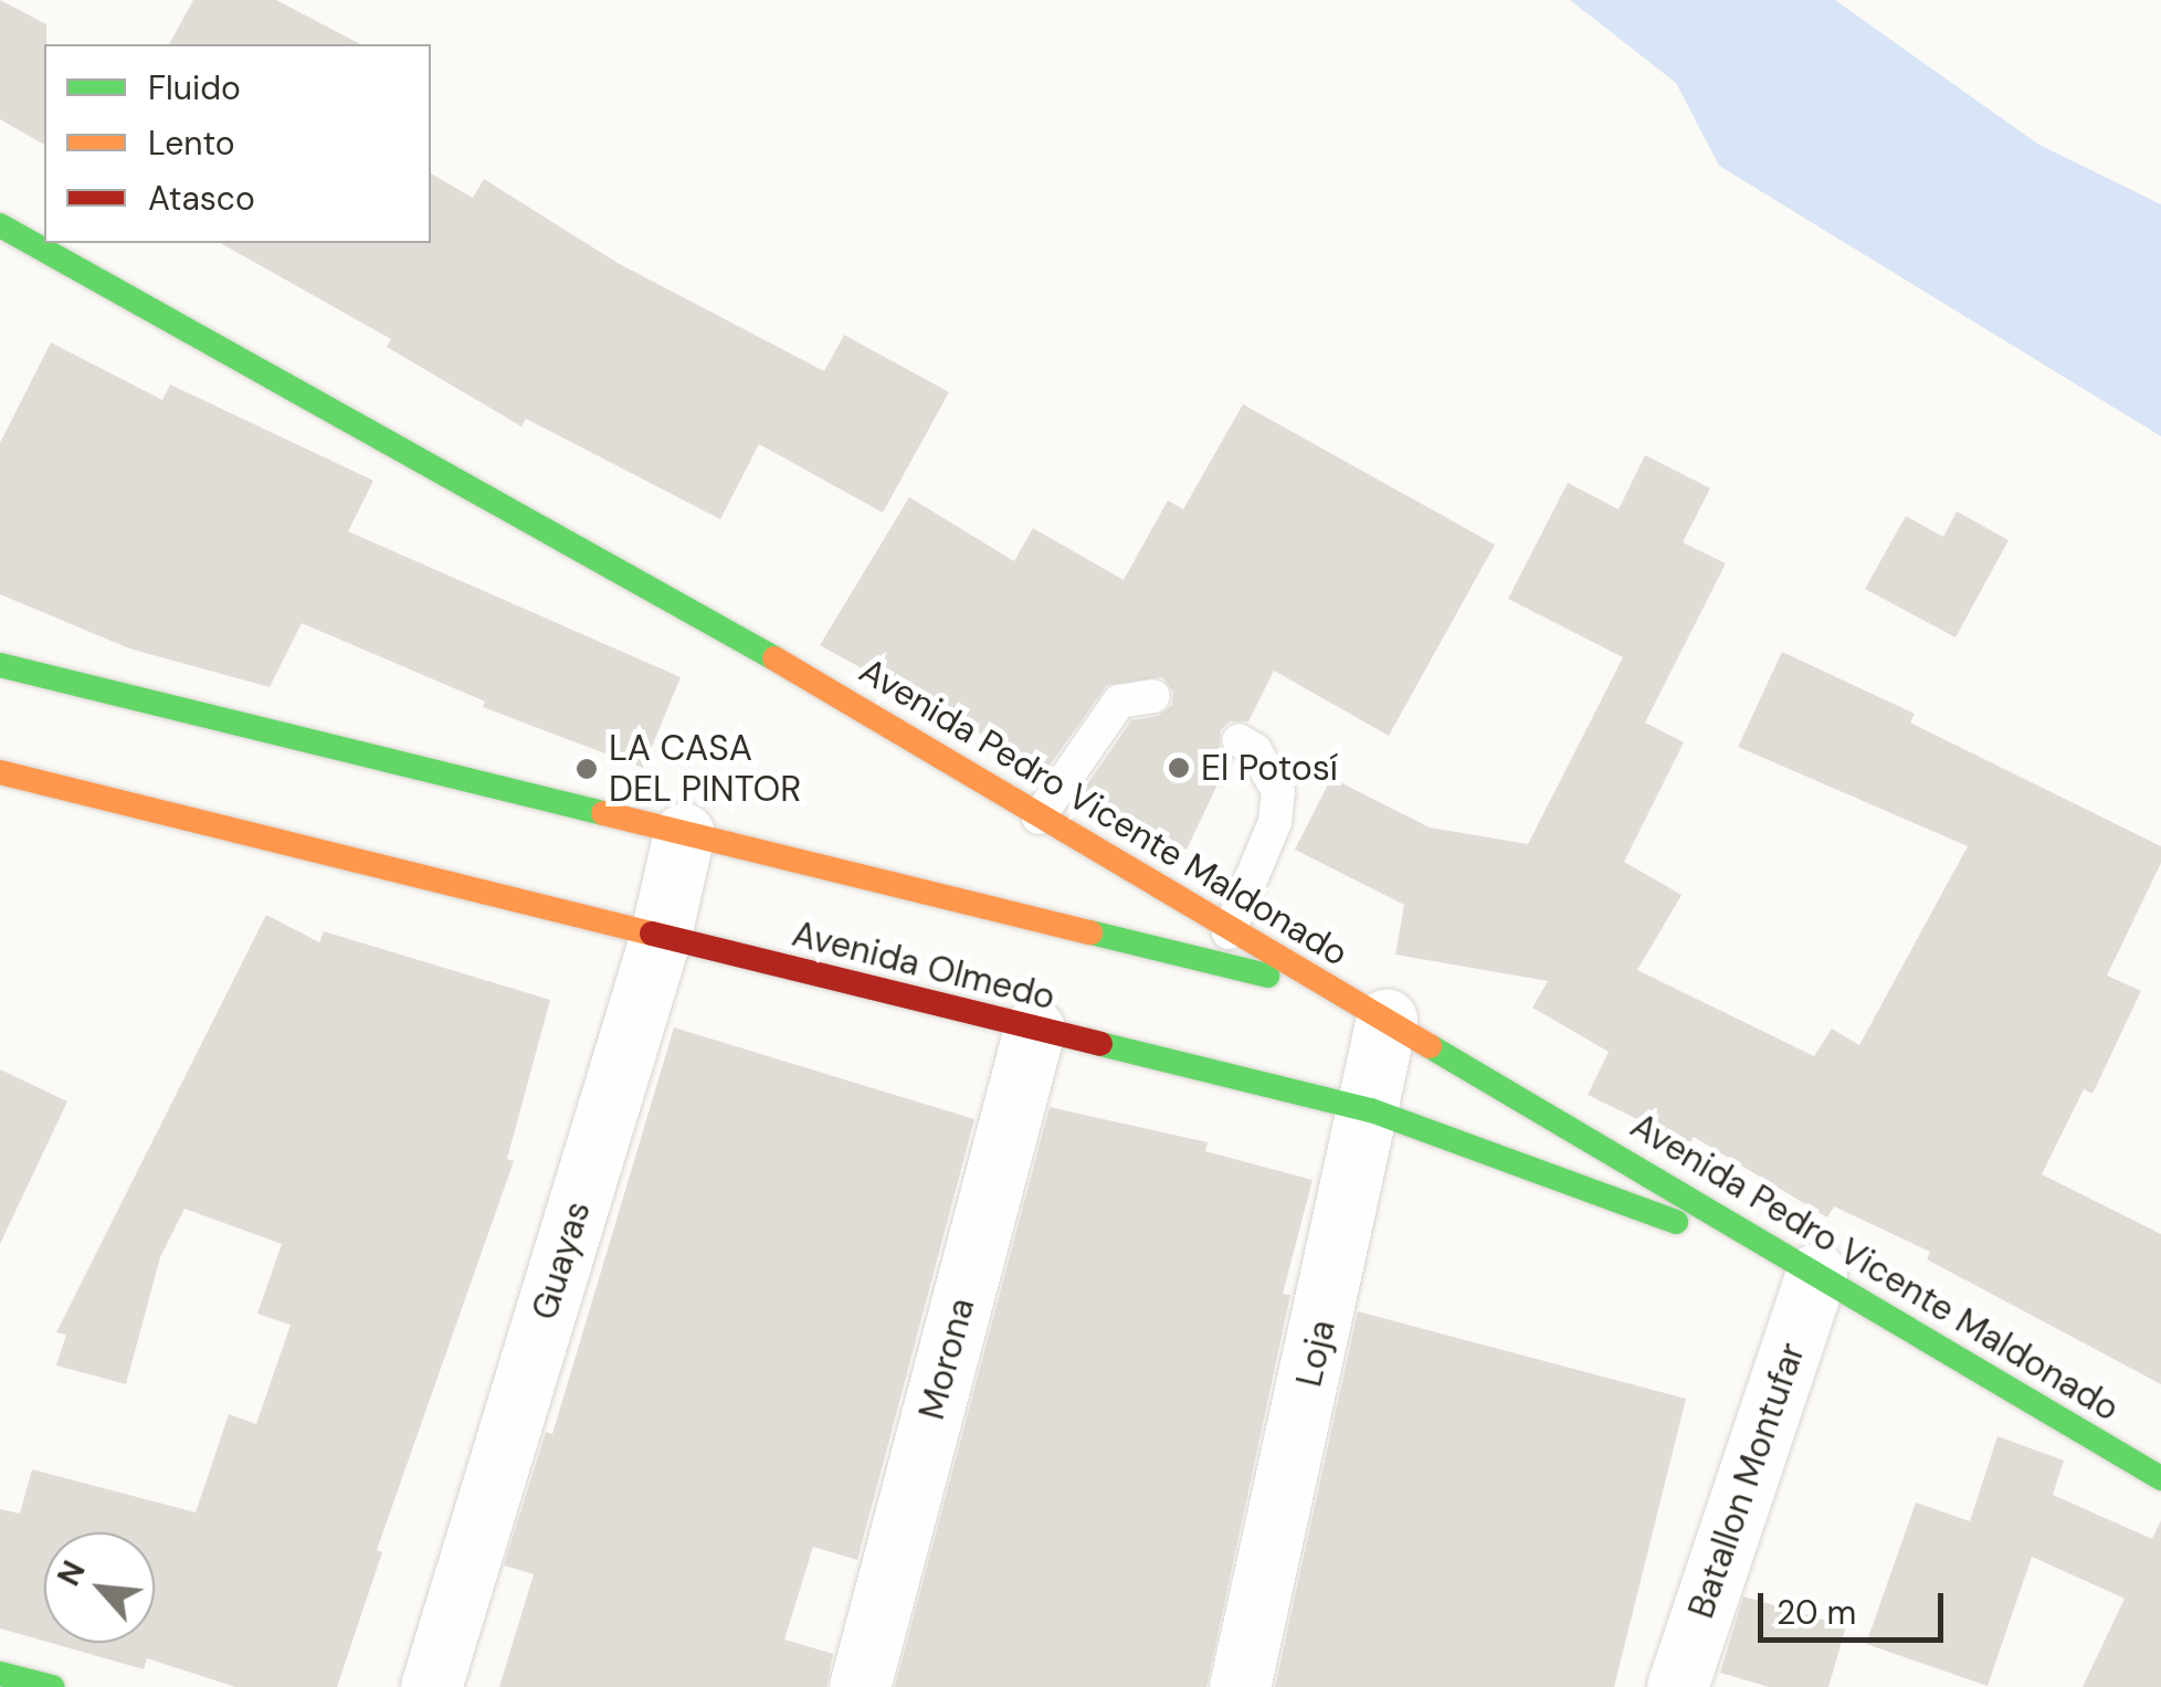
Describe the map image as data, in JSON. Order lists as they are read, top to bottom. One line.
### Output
{"streets":{"street":["Avenida Pedro Vicente Maldonado","Avenida Olmedo","Guayas","Loja","Morona","Batallon Montufar"]},"crossings":[["Avenida Pedro Vicente Maldonado","Avenida Olmedo"],["Avenida Pedro Vicente Maldonado","Loja"],["Avenida Pedro Vicente Maldonado","Batallon Montufar"],["Avenida Olmedo","Guayas"],["Avenida Olmedo","Loja"],["Avenida Olmedo","Morona"],["Avenida Olmedo","Batallon Montufar"]],"places":["El Potosí","LA CASA DEL PINTOR"],"legend":["Fluido","Lento","Atasco"],"scale_bar":"20 m","north":"top left"}
